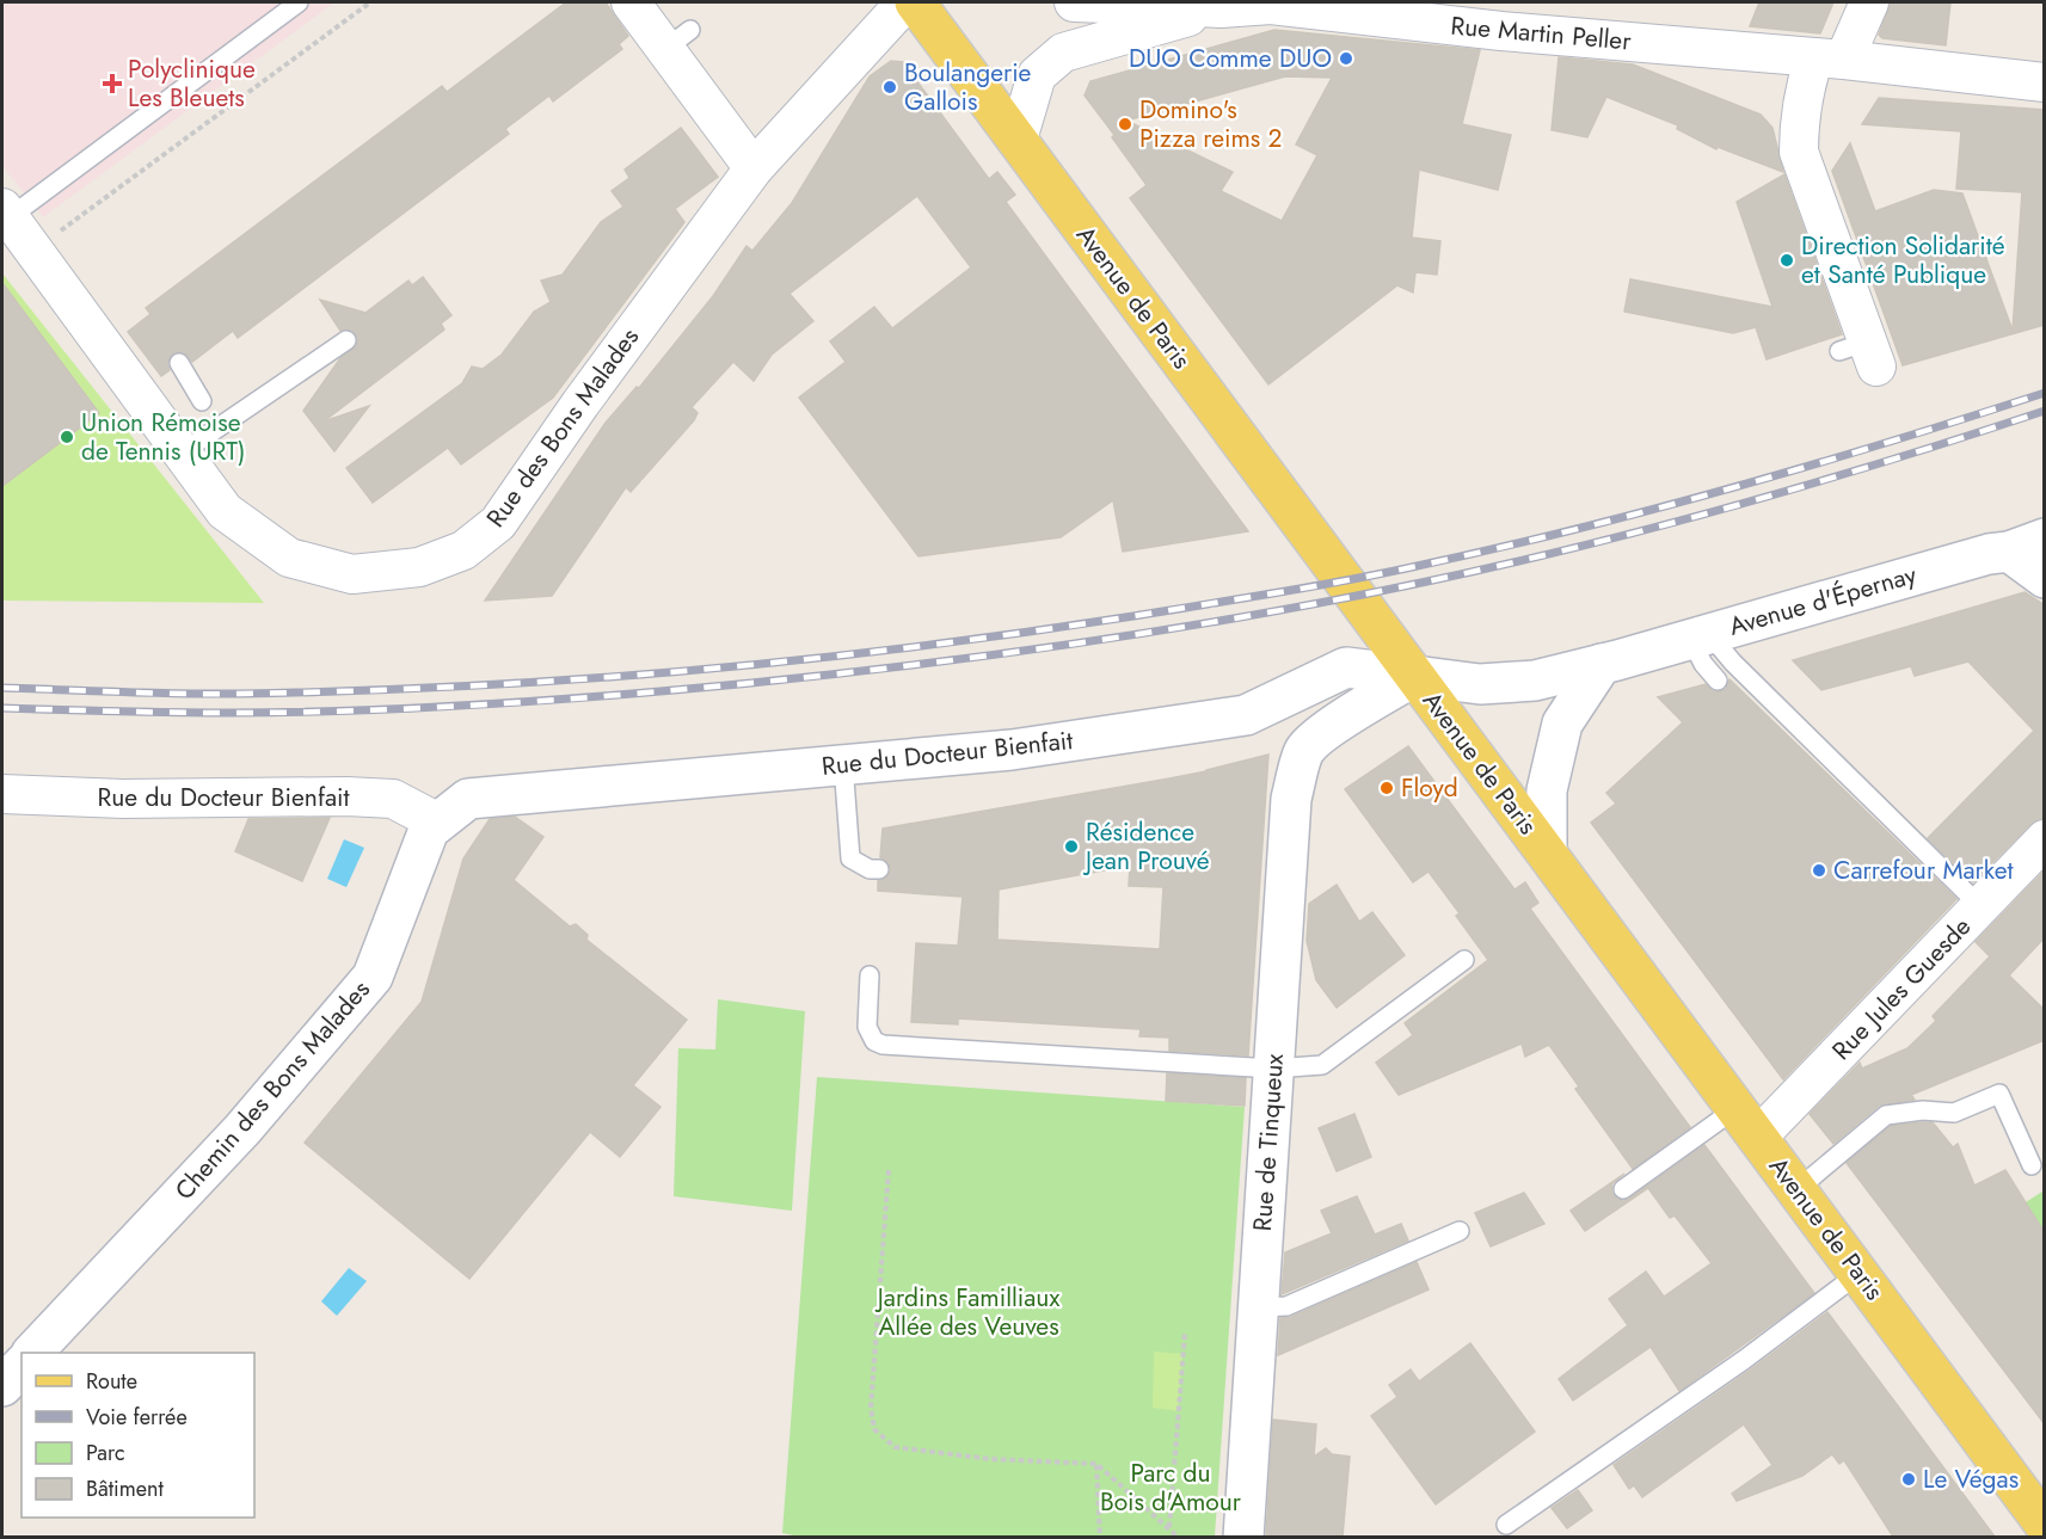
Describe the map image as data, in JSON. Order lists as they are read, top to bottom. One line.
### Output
{"streets":{"main road":["Avenue de Paris"],"street":["Rue Martin Peller","Rue des Bons Malades","Avenue d'Épernay","Rue du Docteur Bienfait","Rue Jules Guesde","Chemin des Bons Malades","Rue de Tinqueux"]},"crossings":[["Avenue de Paris","Avenue d'Épernay"],["Avenue de Paris","Rue du Docteur Bienfait"],["Avenue de Paris","Rue Jules Guesde"],["Avenue d'Épernay","Rue du Docteur Bienfait"],["Rue du Docteur Bienfait","Chemin des Bons Malades"]],"parks":["Jardins Familliaux Allée des Veuves","Parc du Bois d'Amour"],"places":{"other":["DUO Comme DUO","Boulangerie Gallois","Domino's Pizza reims 2","Direction Solidarité et Santé Publique","Union Rémoise de Tennis (URT)","Floyd","Résidence Jean Prouvé","Carrefour Market","Le Végas"],"health":["Polyclinique Les Bleuets"]},"legend":["Route","Voie ferrée","Parc","Bâtiment"]}
